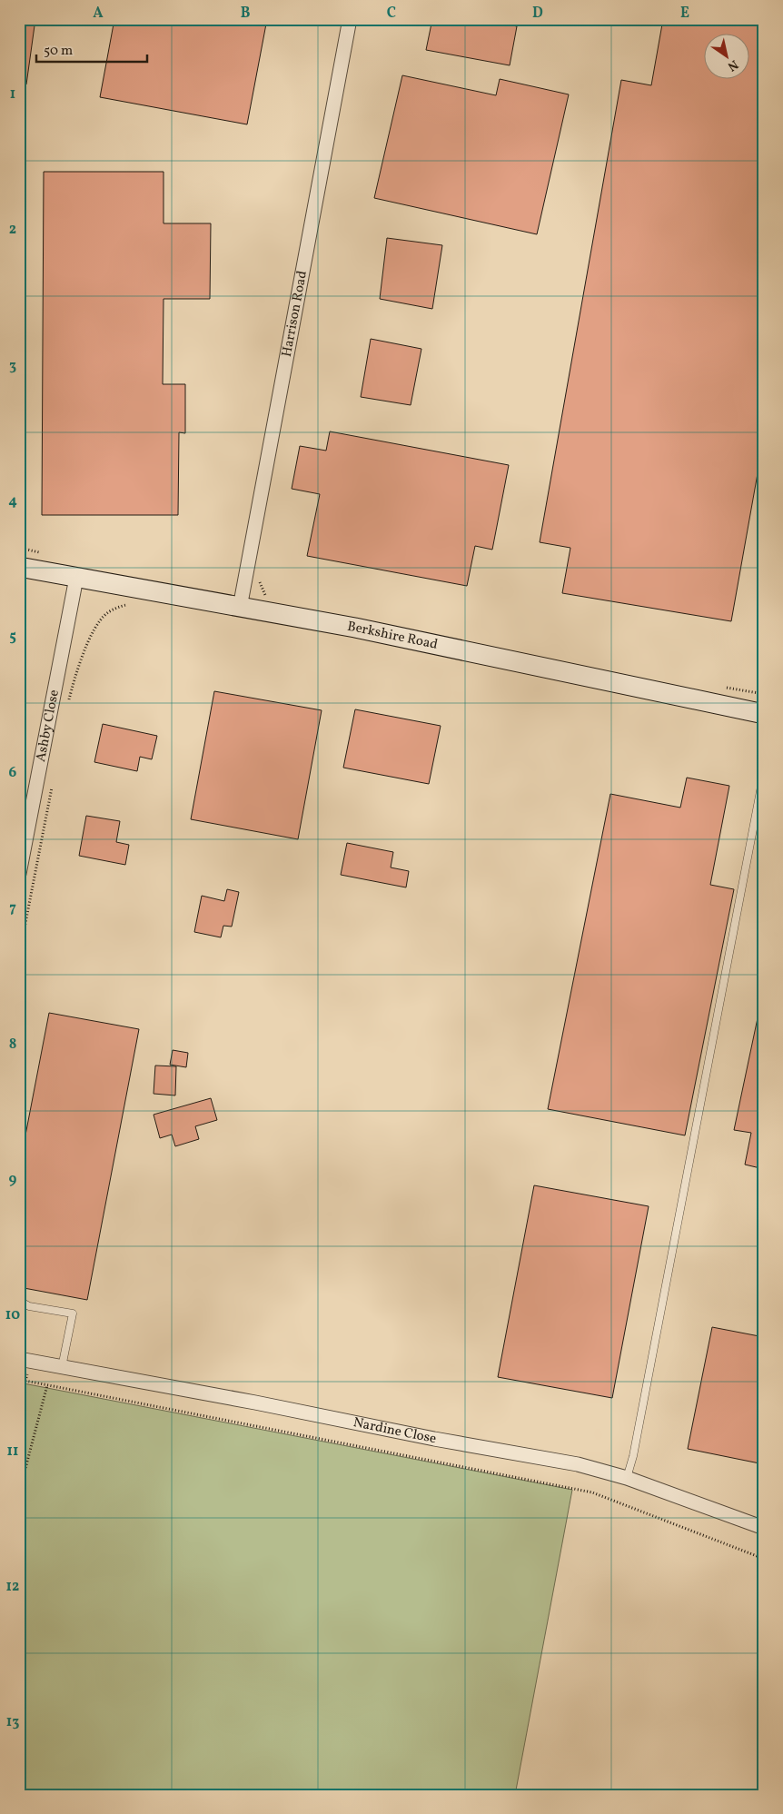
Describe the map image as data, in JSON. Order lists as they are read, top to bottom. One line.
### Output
{"streets":{"main road":["Berkshire Road"],"street":["Harrison Road","Ashby Close","Nardine Close"]},"crossings":[["Harrison Road","Berkshire Road"],["Berkshire Road","Ashby Close"]],"scale_bar":"50 m","north":"bottom right","grid":{"columns":["A","B","C","D","E"],"rows":["1","2","3","4","5","6","7","8","9","10","11","12","13"]}}
